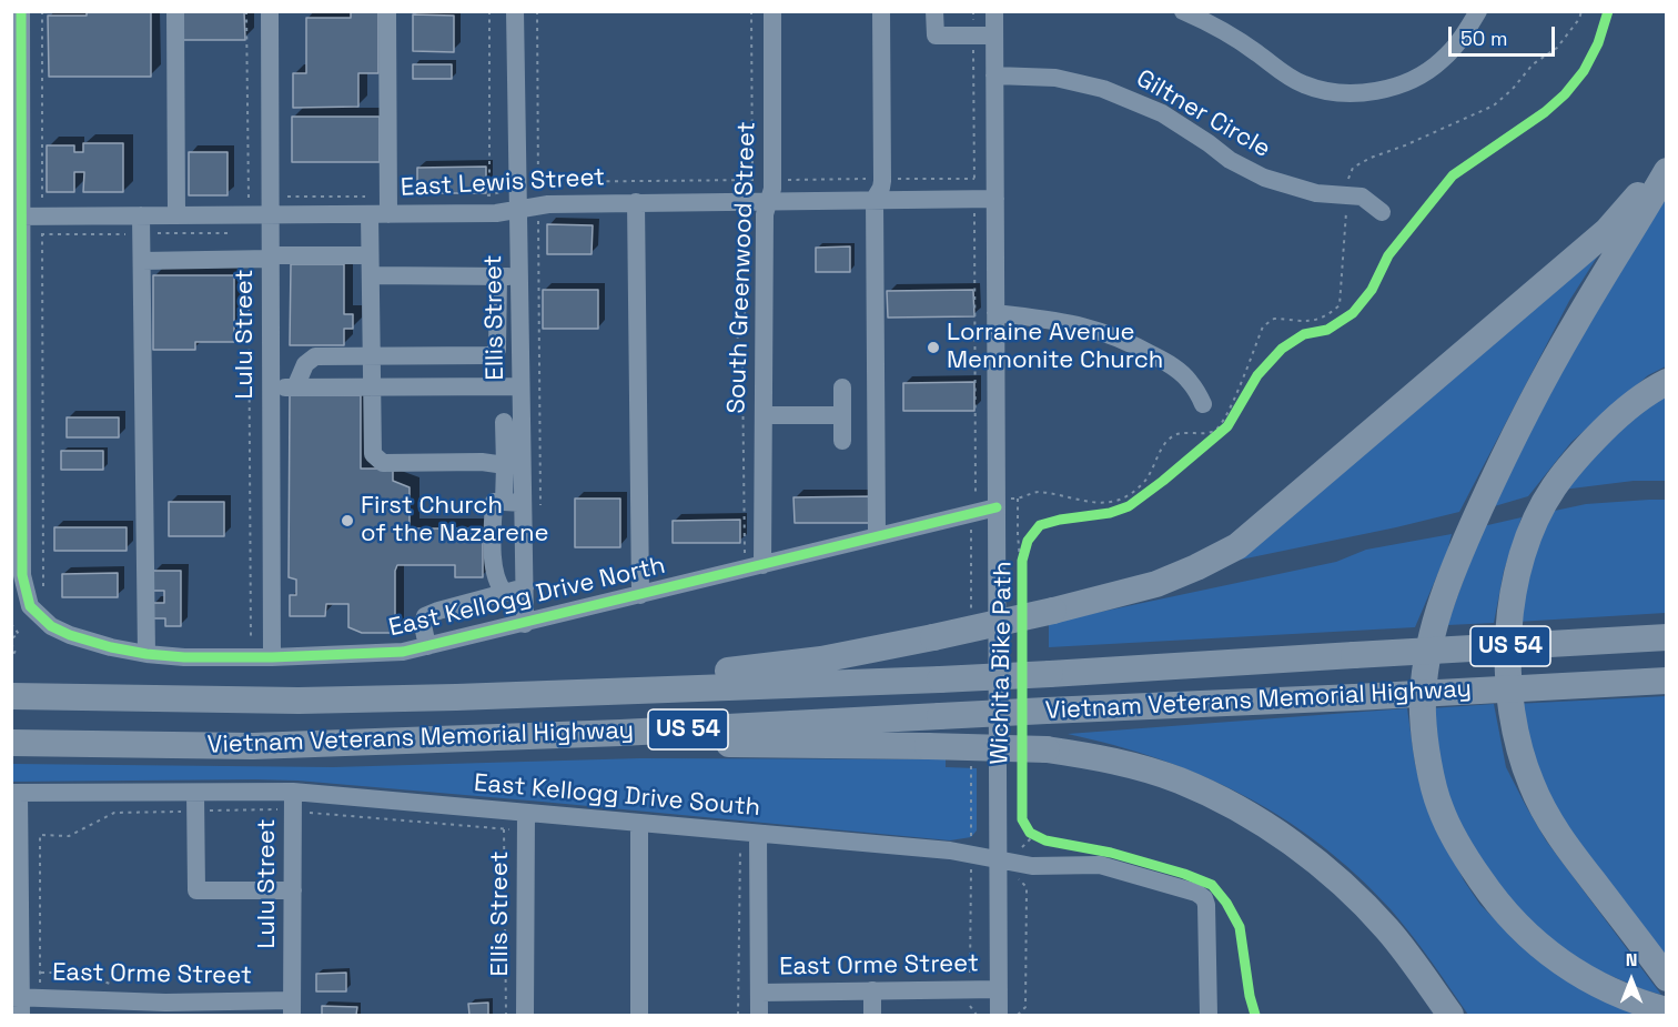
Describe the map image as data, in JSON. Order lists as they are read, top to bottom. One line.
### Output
{"streets":{"highway":["US 54","Vietnam Veterans Memorial Highway"],"street":["Giltner Circle","East Lewis Street","South Greenwood Street","Ellis Street","Lulu Street","East Kellogg Drive North","East Kellogg Drive South","East Orme Street"],"cycle path":["Wichita Bike Path"]},"crossings":[["East Lewis Street","South Greenwood Street"],["East Lewis Street","Ellis Street"],["East Lewis Street","Lulu Street"],["South Greenwood Street","East Kellogg Drive North"],["Ellis Street","East Kellogg Drive North"],["Ellis Street","East Kellogg Drive South"],["Lulu Street","East Kellogg Drive North"],["Lulu Street","East Kellogg Drive South"],["Lulu Street","East Orme Street"]],"places":["Lorraine Avenue Mennonite Church","First Church of the Nazarene"],"scale_bar":"50 m","north":"top"}
